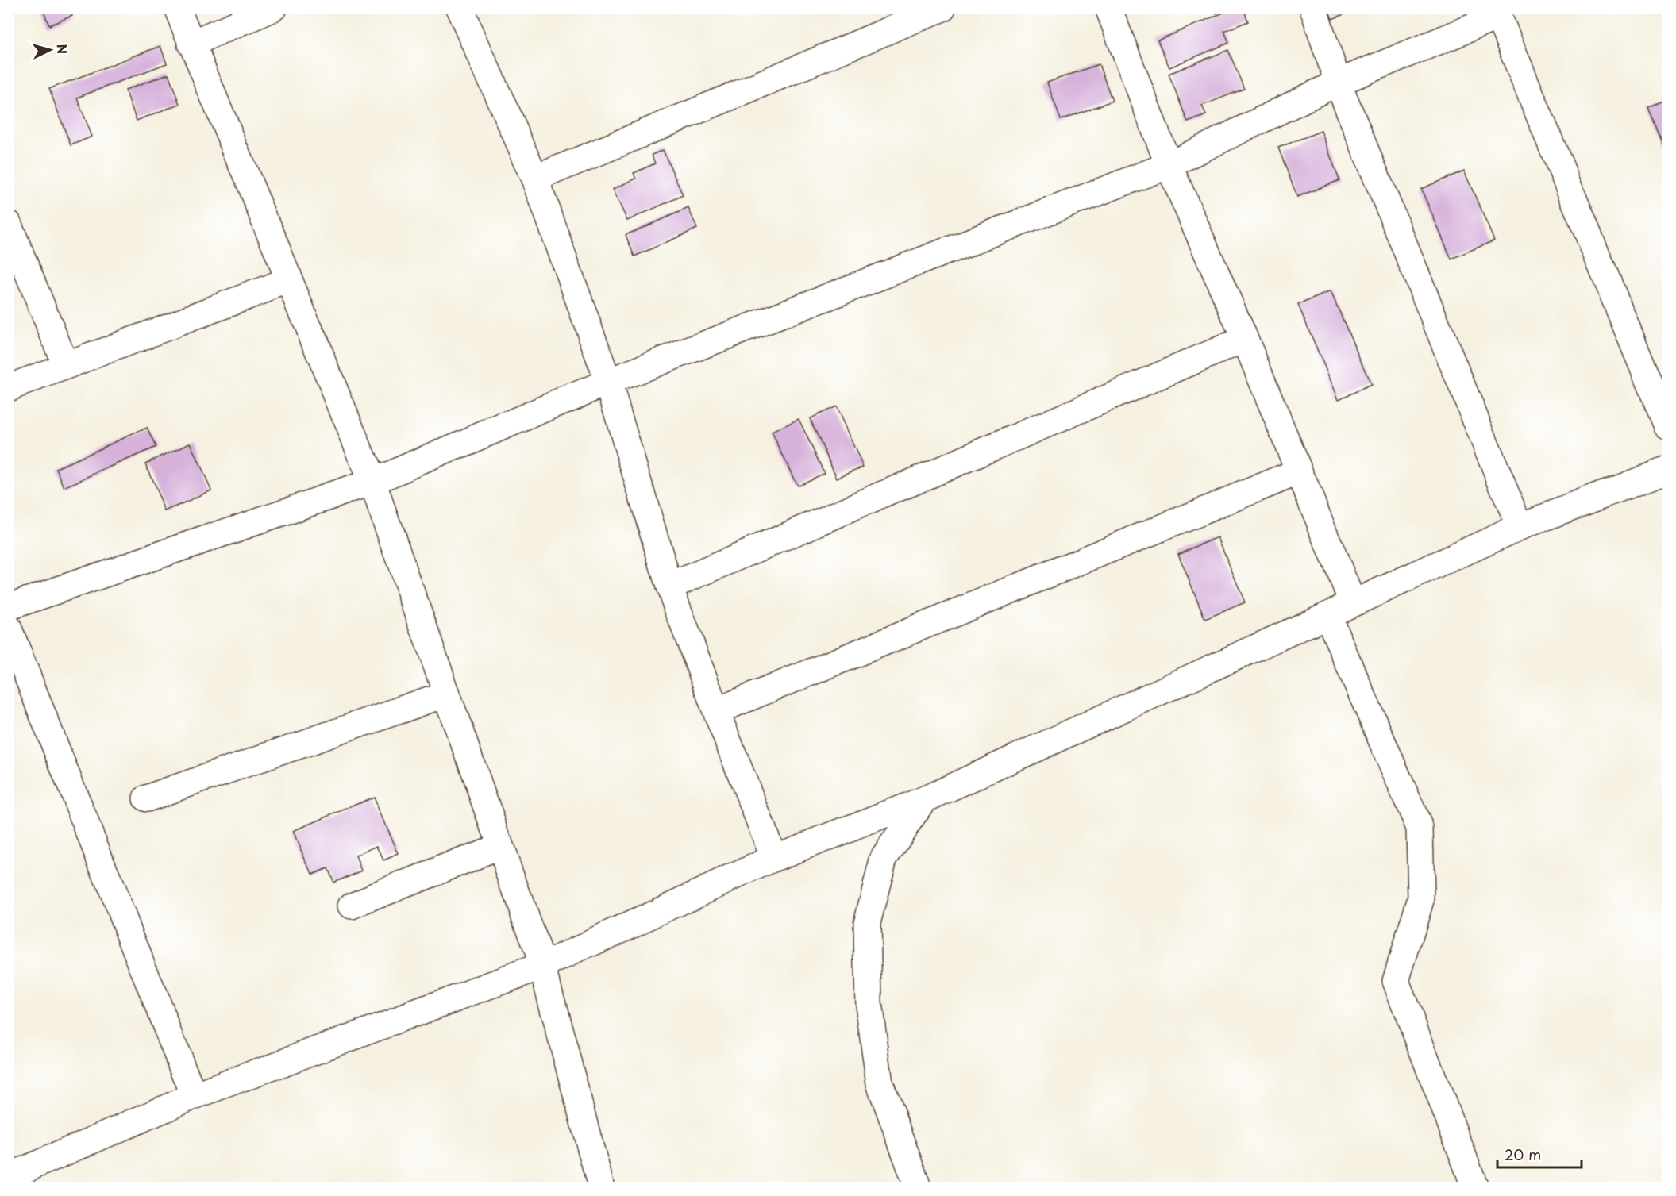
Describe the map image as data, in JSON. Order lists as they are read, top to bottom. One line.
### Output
{"scale_bar":"20 m","north":"right"}
